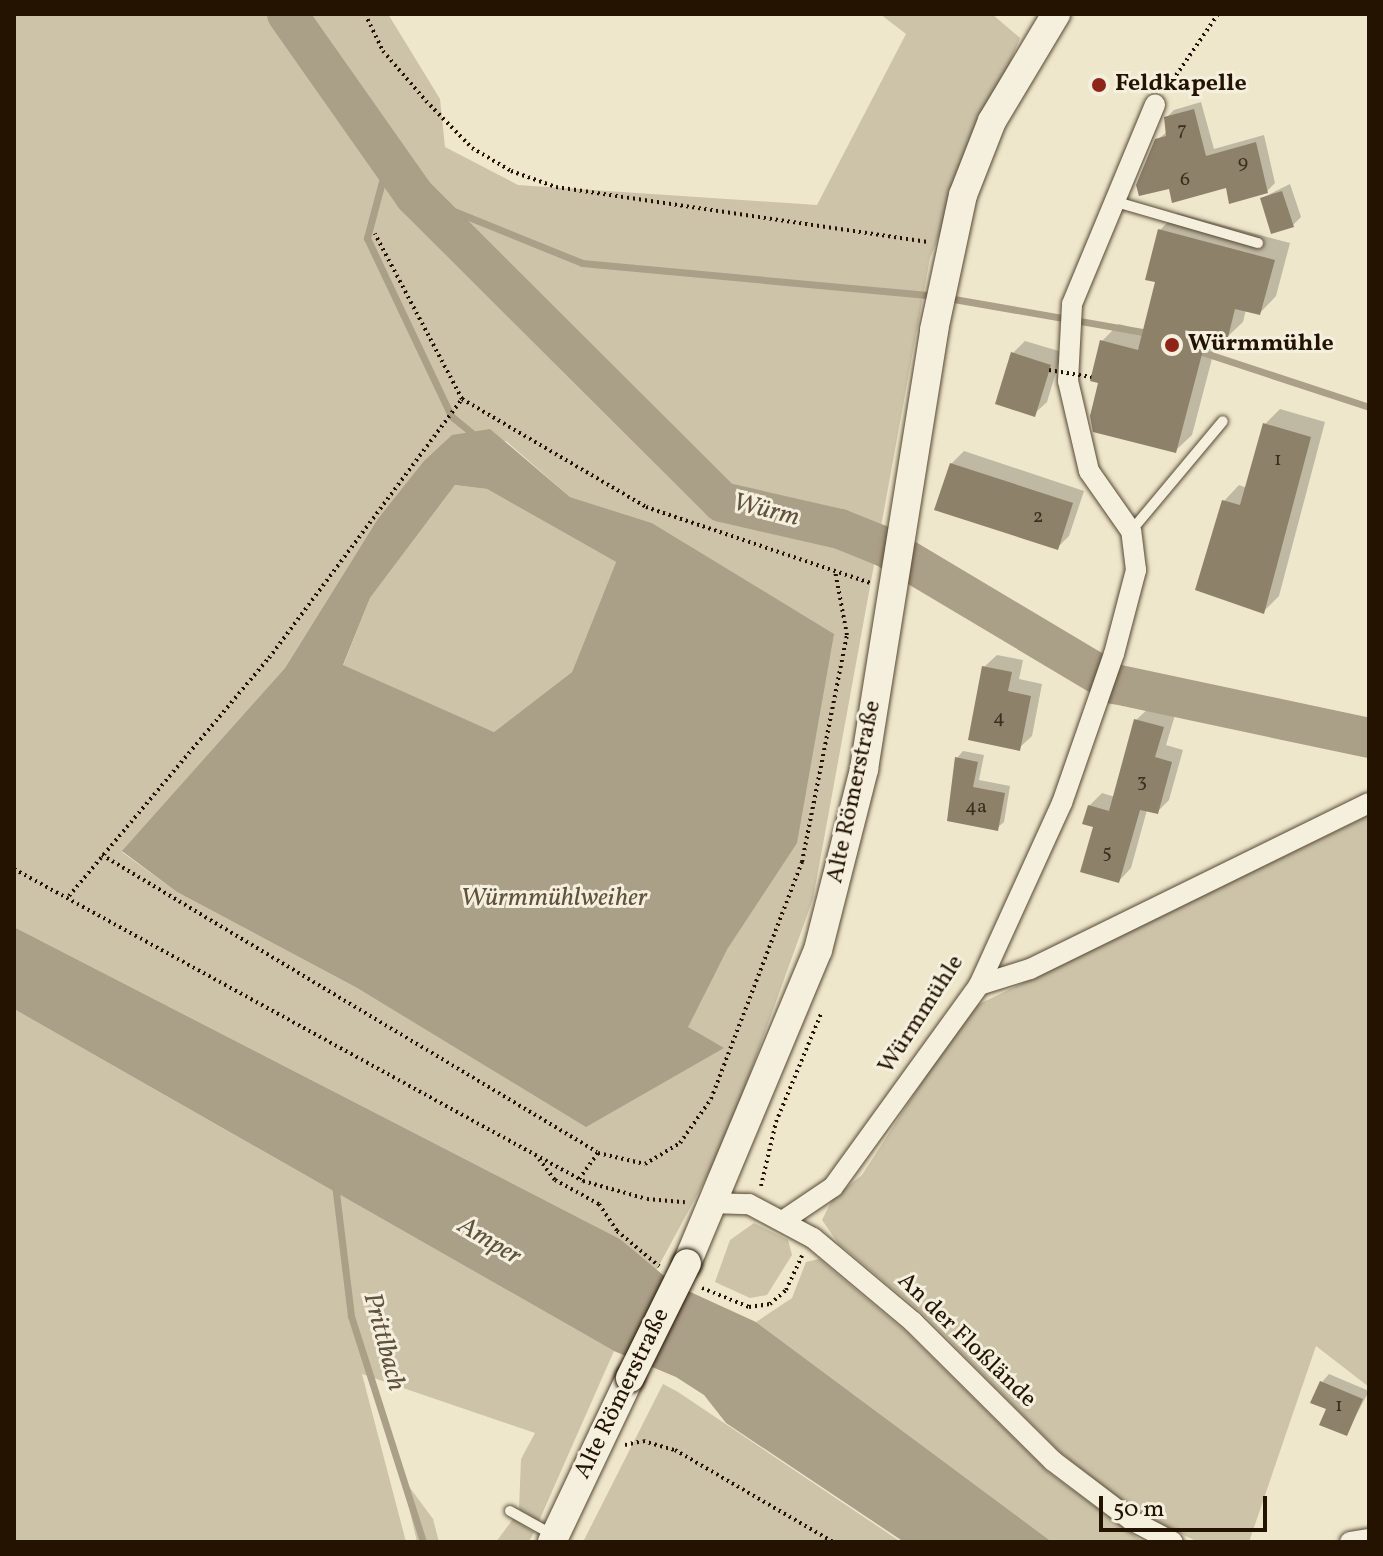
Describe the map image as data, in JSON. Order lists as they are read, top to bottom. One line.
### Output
{"streets":{"main road":["Alte Römerstraße"],"street":["Würmmühle","An der Floßlände"]},"crossings":[["Alte Römerstraße","An der Floßlände"],["Würmmühle","An der Floßlände"]],"water":["Würm","Würmmühlweiher","Amper","Prittlbach"],"places":["Feldkapelle","Würmmühle"],"house_numbers":["7","9","6","1","2","4","3","4a","5","1"],"scale_bar":"50 m"}
